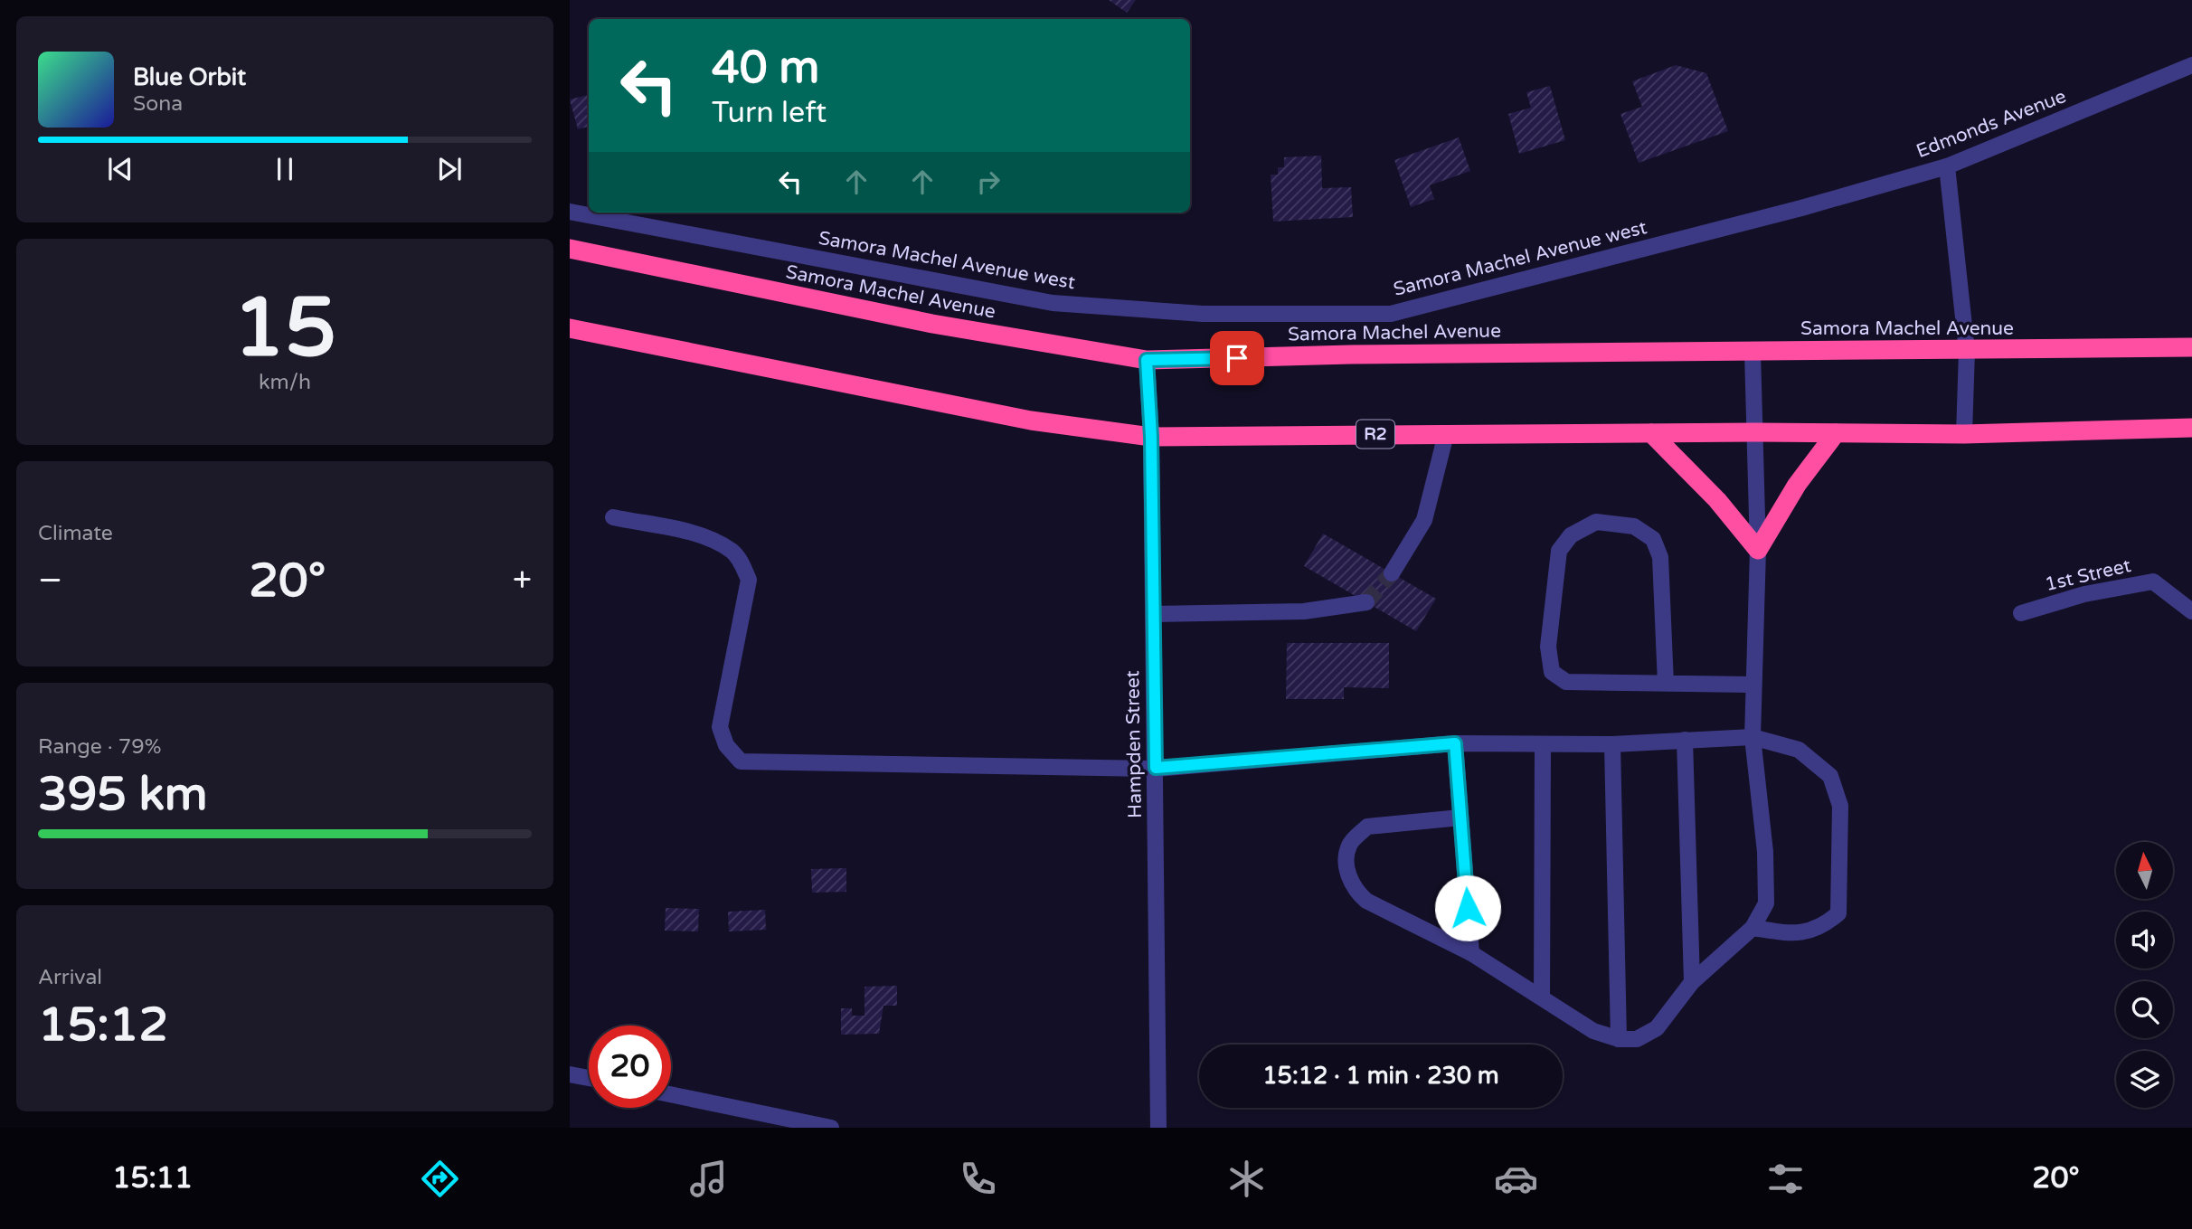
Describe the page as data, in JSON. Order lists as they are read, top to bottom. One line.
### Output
{"streets":{"highway":["Samora Machel Avenue","R2"],"street":["Edmonds Avenue","Samora Machel Avenue west","1st Street","Hampden Street"]},"crossings":[["Edmonds Avenue","Samora Machel Avenue west"],["Samora Machel Avenue","Hampden Street"],["R2","Hampden Street"]],"north":"top","page":{"turn":["40 m","Turn left"],"song":["Blue Orbit","Sona"],"tile":[["15","km/h"],"Climate",["Range · 79%","395 km"],["Arrival","15:12"]],"heat":["−","20°","+"],"limit":"20","trip":"15:12 · 1 min · 230 m","tabs":["15:11","20°"]}}
